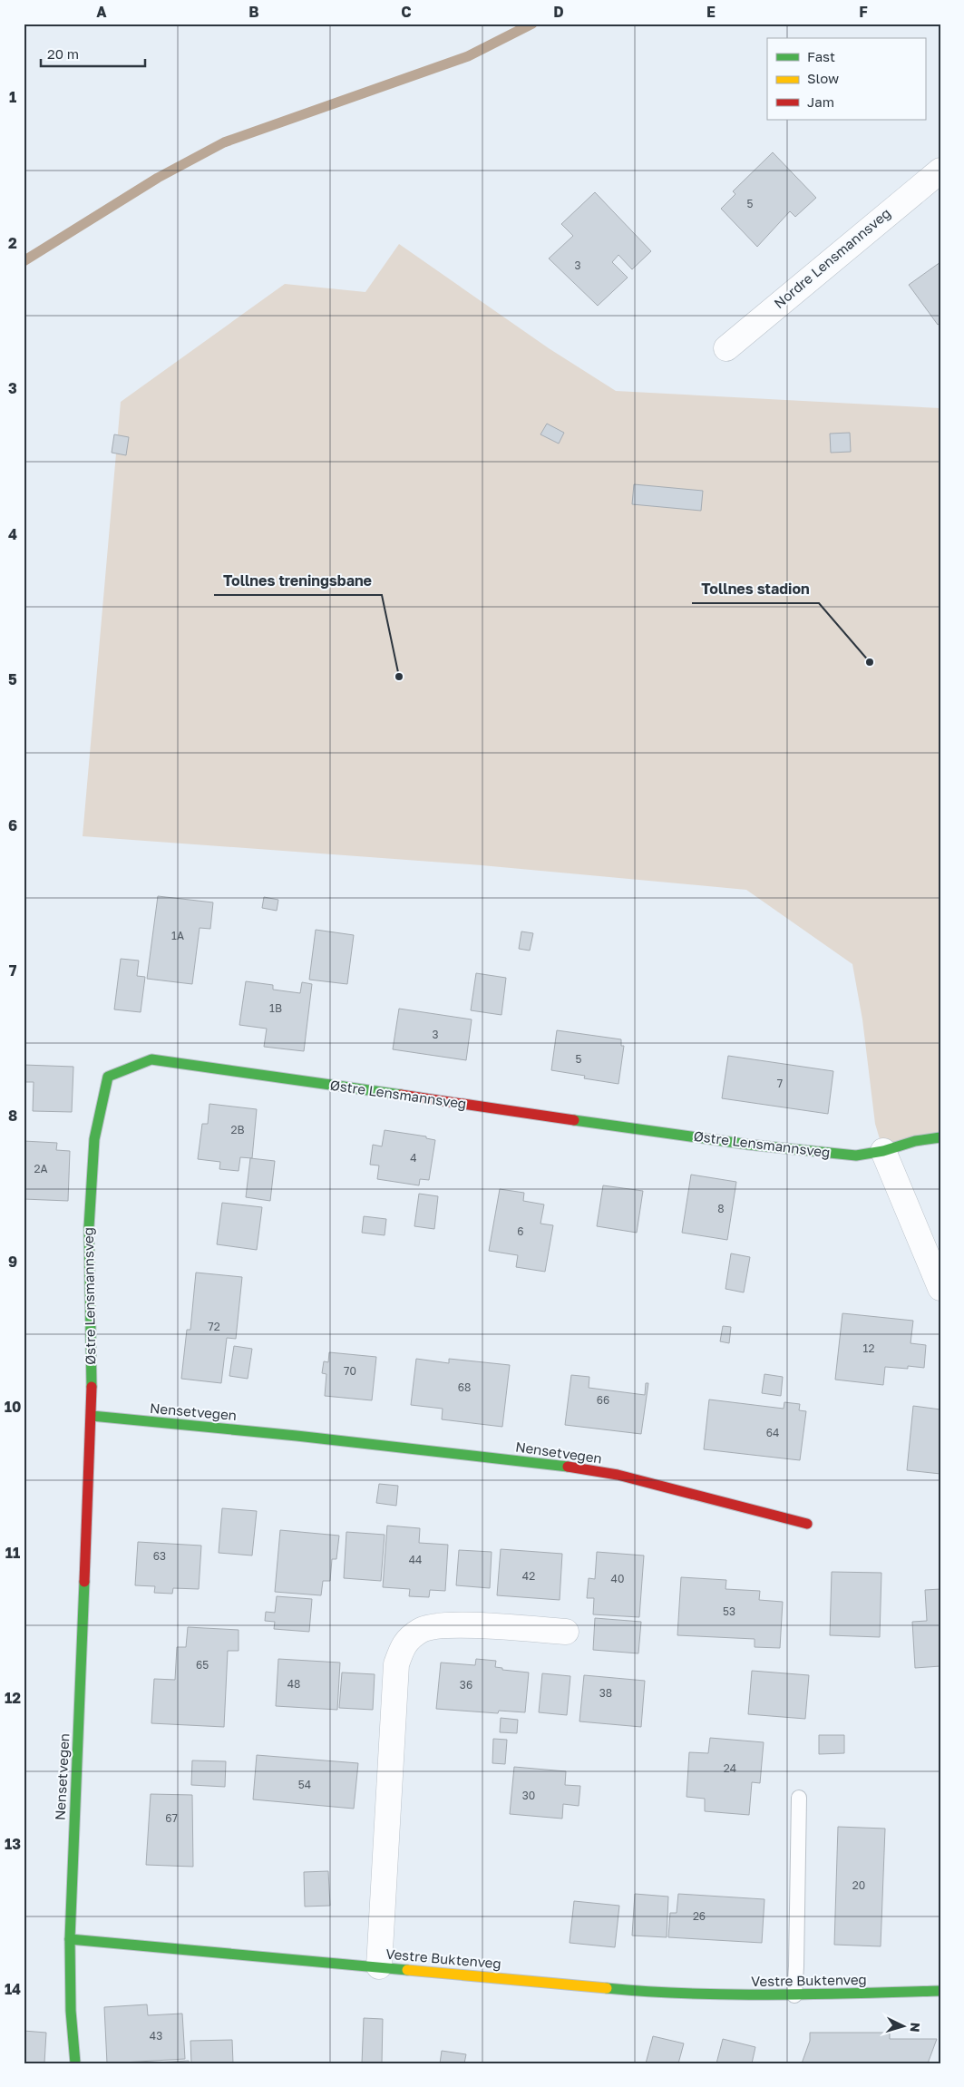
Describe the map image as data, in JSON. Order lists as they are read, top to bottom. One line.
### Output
{"streets":{"street":["Nordre Lensmannsveg","Østre Lensmannsveg","Nensetvegen","Vestre Buktenveg"]},"crossings":[["Østre Lensmannsveg","Nensetvegen"],["Nensetvegen","Vestre Buktenveg"]],"places":["Tollnes stadion","Tollnes treningsbane"],"house_numbers":["5","3","1A","1B","3","5","7","2B","4","2A","8","6","72","12","70","68","66","64","63","44","42","40","53","65","48","36","38","24","54","30","67","20","26","43"],"legend":["Fast","Slow","Jam"],"scale_bar":"20 m","north":"right","grid":{"columns":["A","B","C","D","E","F"],"rows":["1","2","3","4","5","6","7","8","9","10","11","12","13","14"]}}
